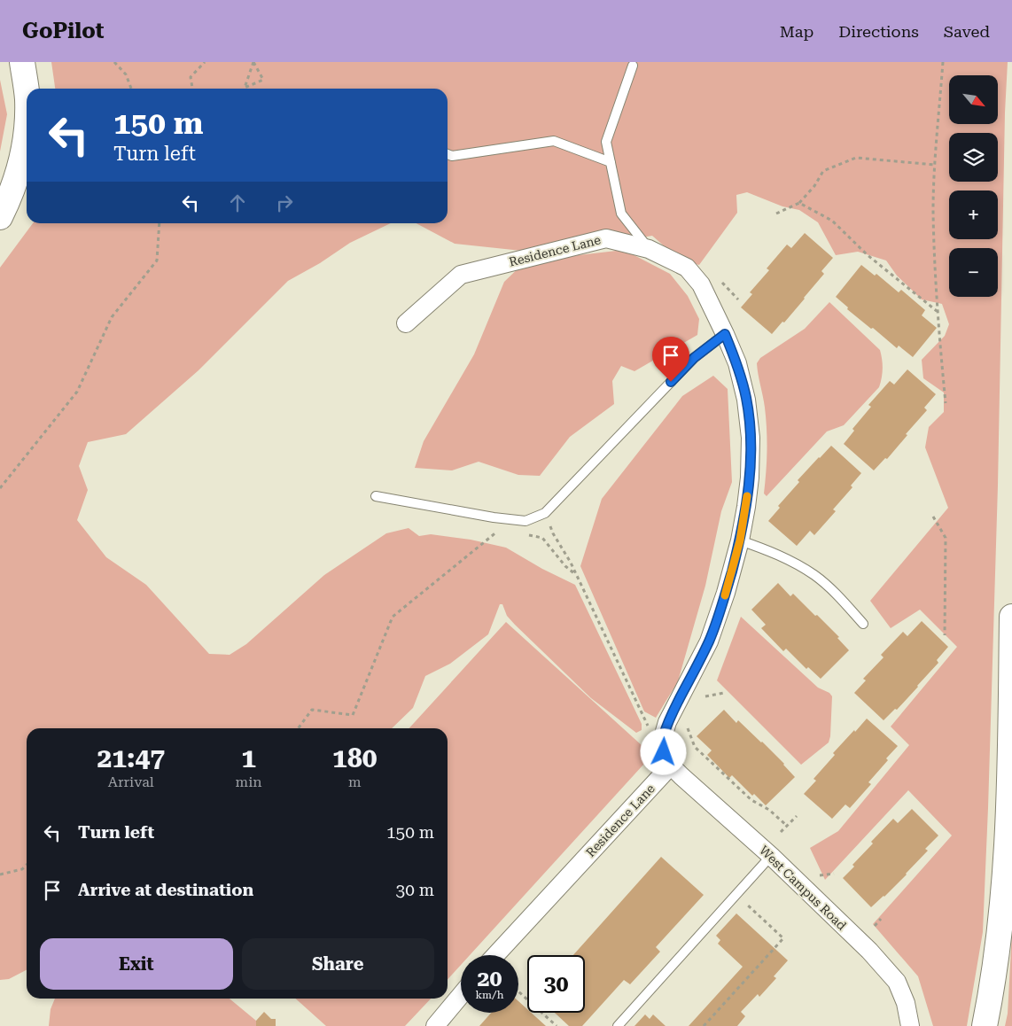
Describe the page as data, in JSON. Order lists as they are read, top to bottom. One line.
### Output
{"streets":{"street":["Residence Lane","West Campus Road"]},"crossings":[["Residence Lane","West Campus Road"]],"north":"bottom right","page":{"header":"GoPilot","nav":["Map","Directions","Saved"],"map_buttons":["+","−"],"turn":["150 m","Turn left"],"eta":["21:47","Arrival","1","min","180","m"],"list":[{"name":"Turn left","value":"150 m"},{"name":"Arrive at destination","value":"30 m"}],"buttons":["Exit","Share"],"speed":"20 km/h","limit":"30"}}
